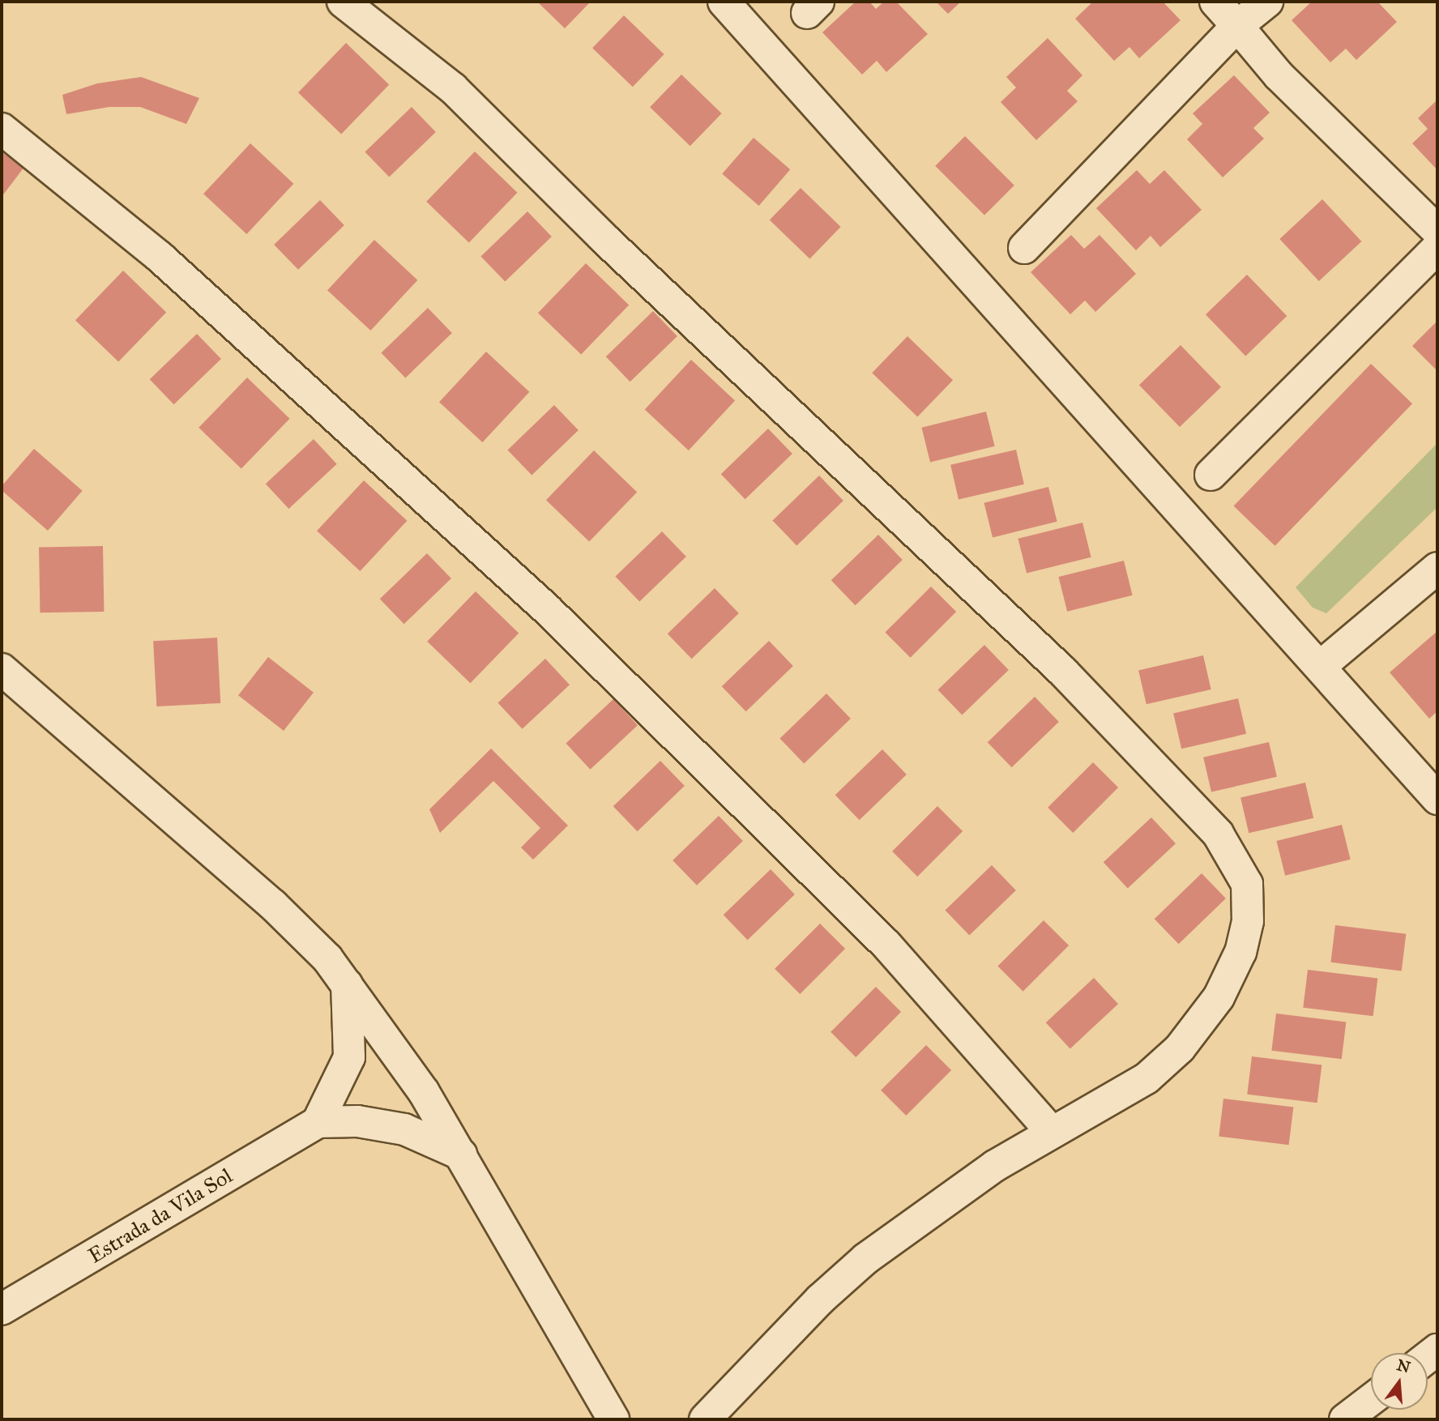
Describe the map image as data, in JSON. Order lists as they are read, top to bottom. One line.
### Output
{"streets":{"street":["Estrada da Vila Sol"]},"north":"top"}
